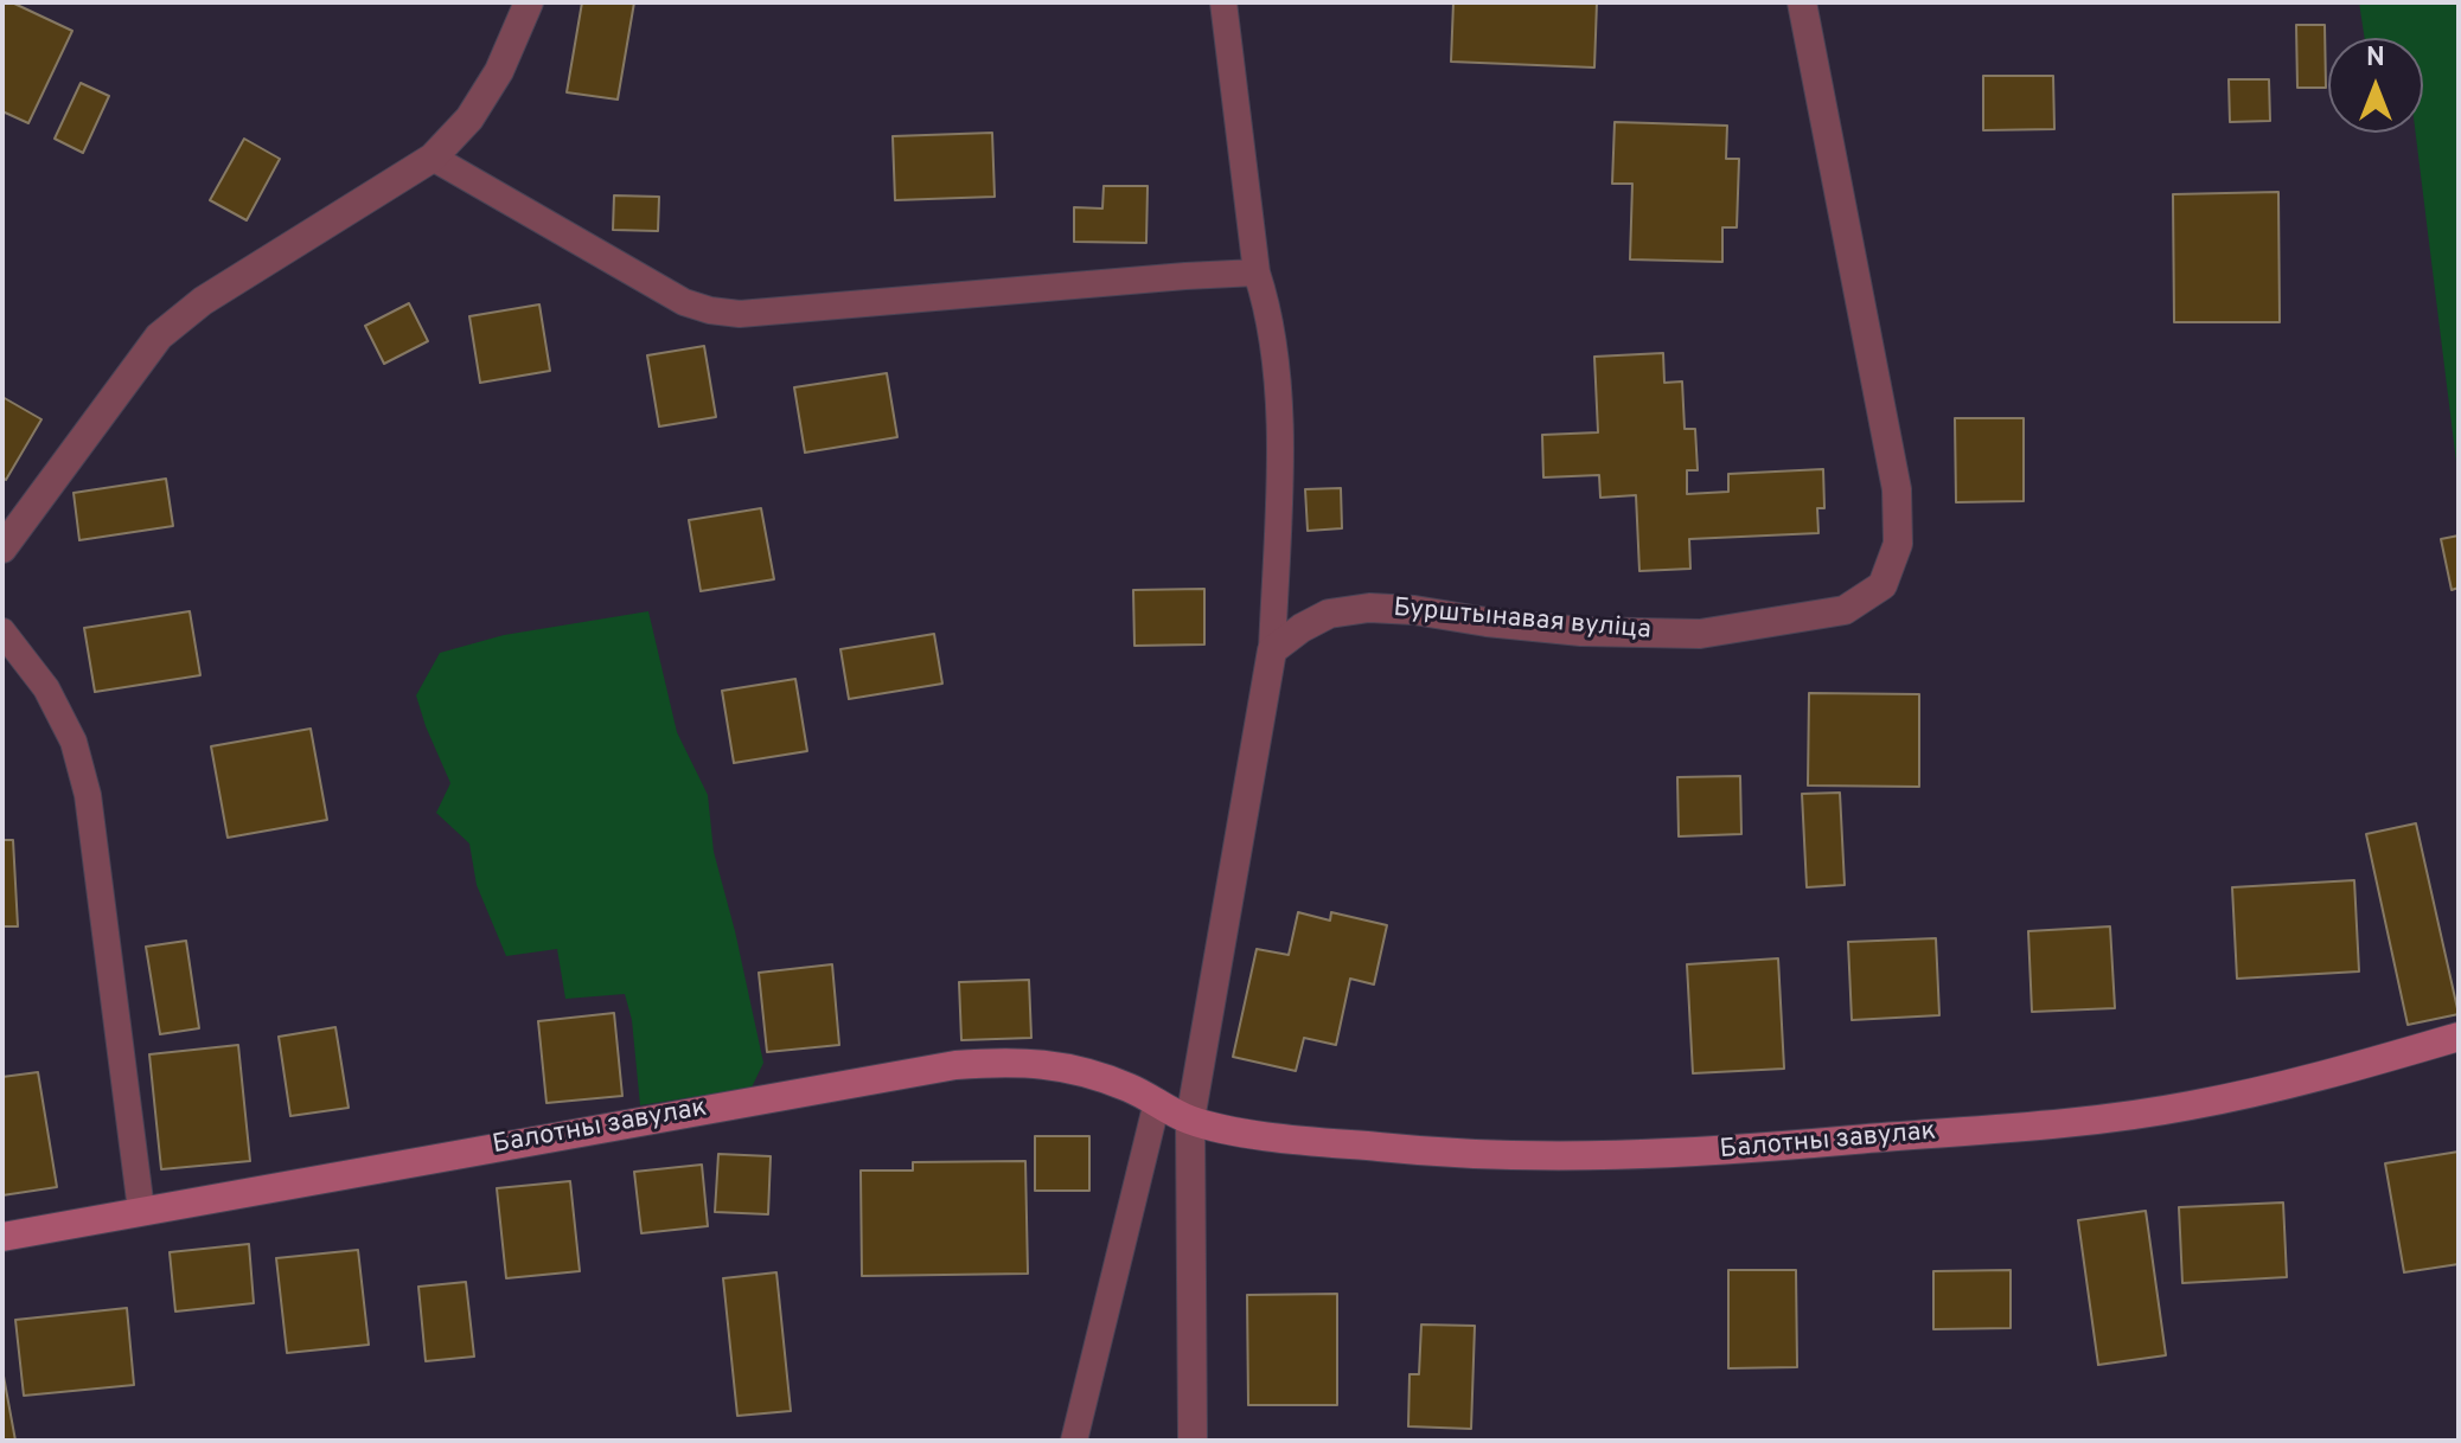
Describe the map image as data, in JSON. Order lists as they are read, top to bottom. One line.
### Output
{"streets":{"main road":["Балотны завулак"],"street":["Бурштынавая вуліца"]},"north":"top"}
